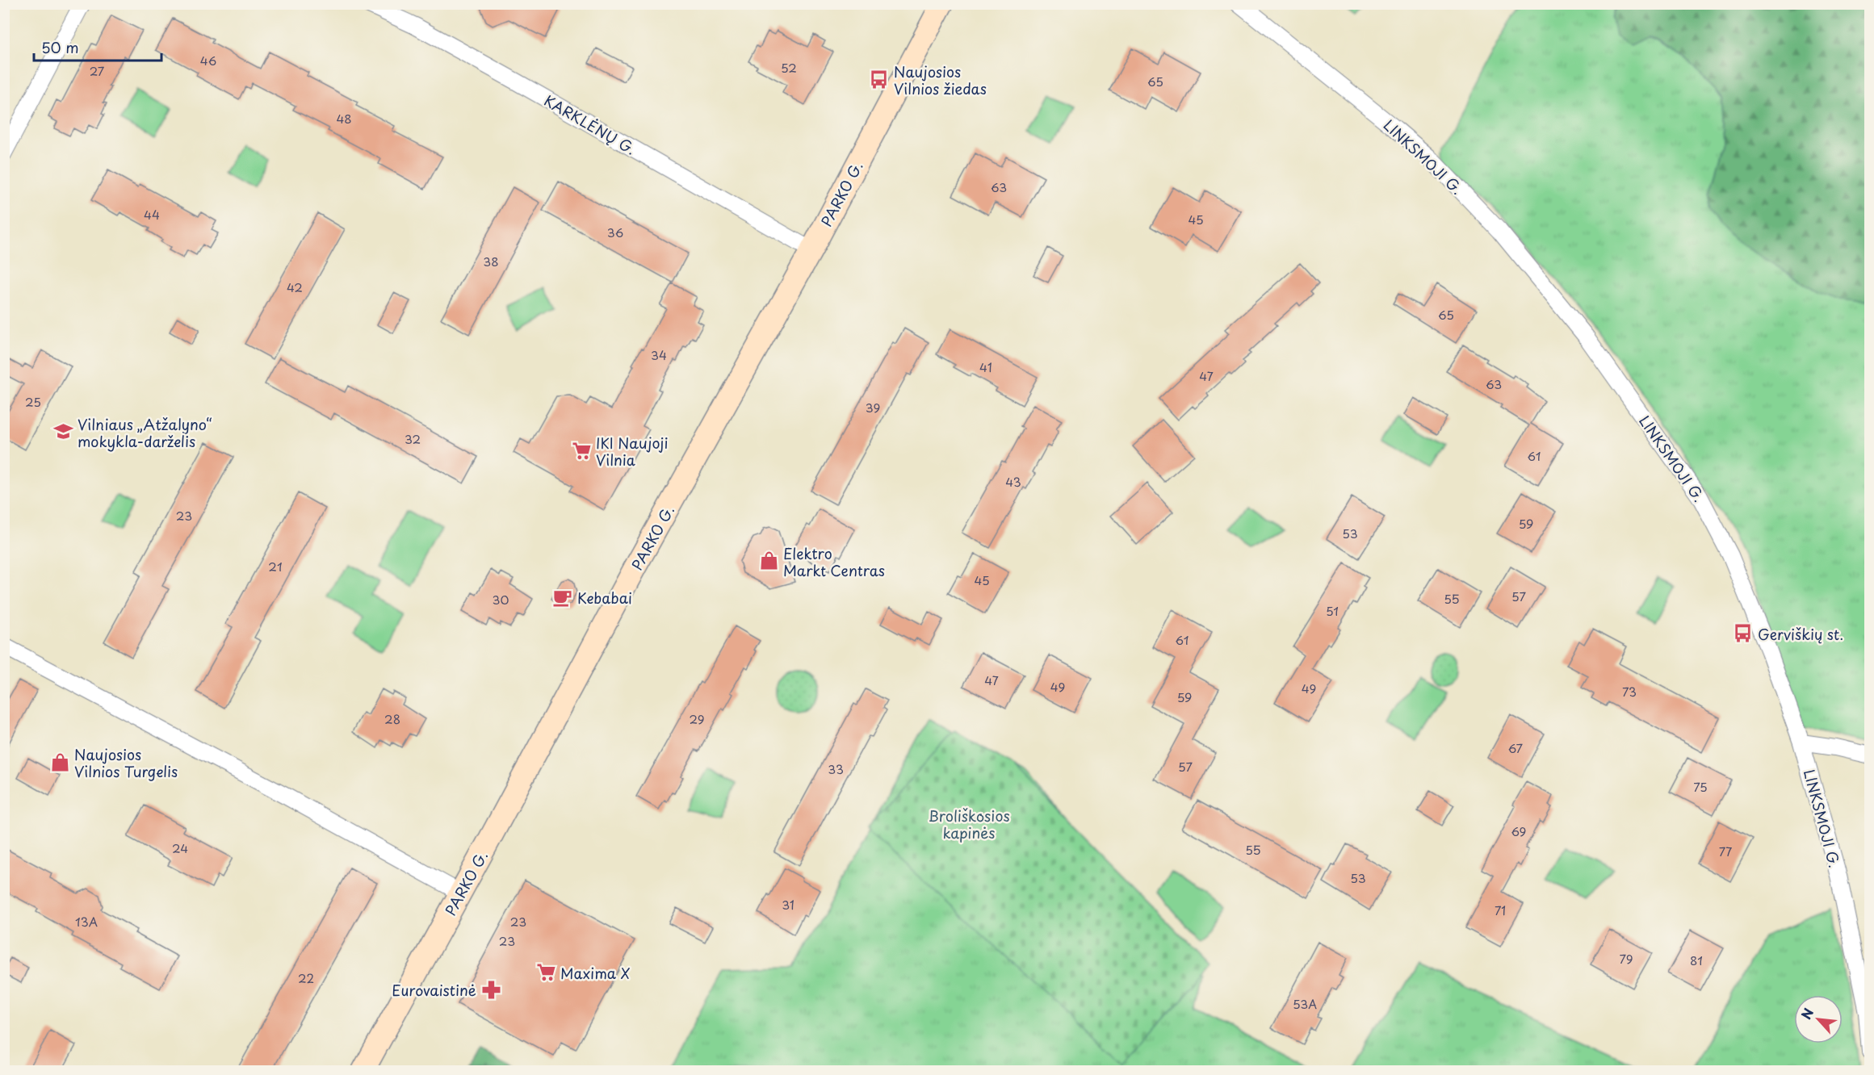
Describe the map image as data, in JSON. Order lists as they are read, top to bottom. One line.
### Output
{"streets":{"main road":["PARKO G."],"street":["KARKLĖNŲ G.","LINKSMOJI G."]},"crossings":[["KARKLĖNŲ G.","PARKO G."]],"parks":["Broliškosios kapinės"],"places":{"bus stop":["Naujosios Vilnios žiedas","Gerviškių st."],"school or university":["Vilniaus „Atžalyno“ mokykla-darželis"],"supermarket":["IKI Naujoji Vilnia","Maxima X"],"shop":["Elektro Markt Centras","Naujosios Vilnios Turgelis"],"cafe":["Kebabai"],"pharmacy":["Eurovaistinė"]},"house_numbers":["46","52","27","65","48","63","44","45","36","38","42","65","34","41","47","63","25","39","32","61","43","23","59","53","21","45","57","55","30","51","61","47","49","49","73","59","28","29","67","57","33","75","69","24","55","77","53","31","71","13A","23","23","79","81","22","53A"],"scale_bar":"50 m","north":"top left"}
